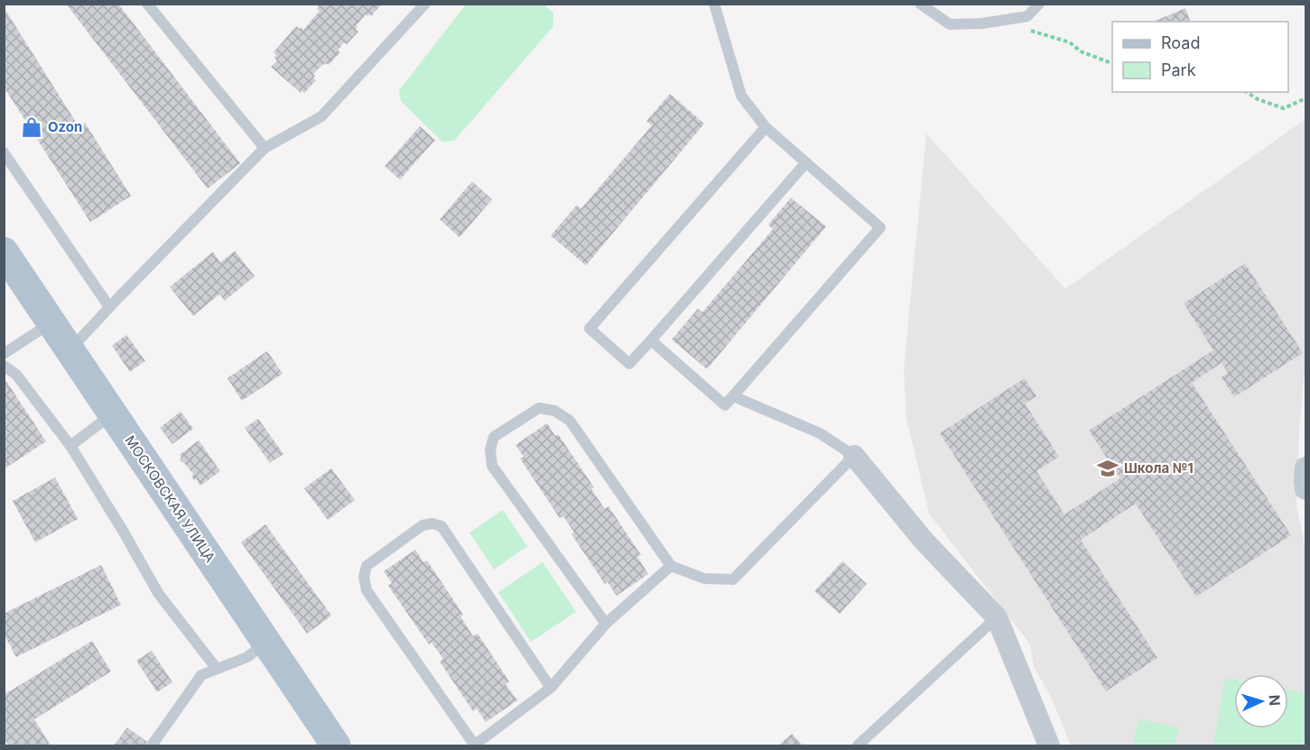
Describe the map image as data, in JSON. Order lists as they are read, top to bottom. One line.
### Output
{"streets":{"main road":["МОСКОВСКАЯ УЛИЦА"]},"places":{"shop":["Ozon"],"school or university":["Школа №1"]},"legend":["Road","Park"],"north":"right"}
